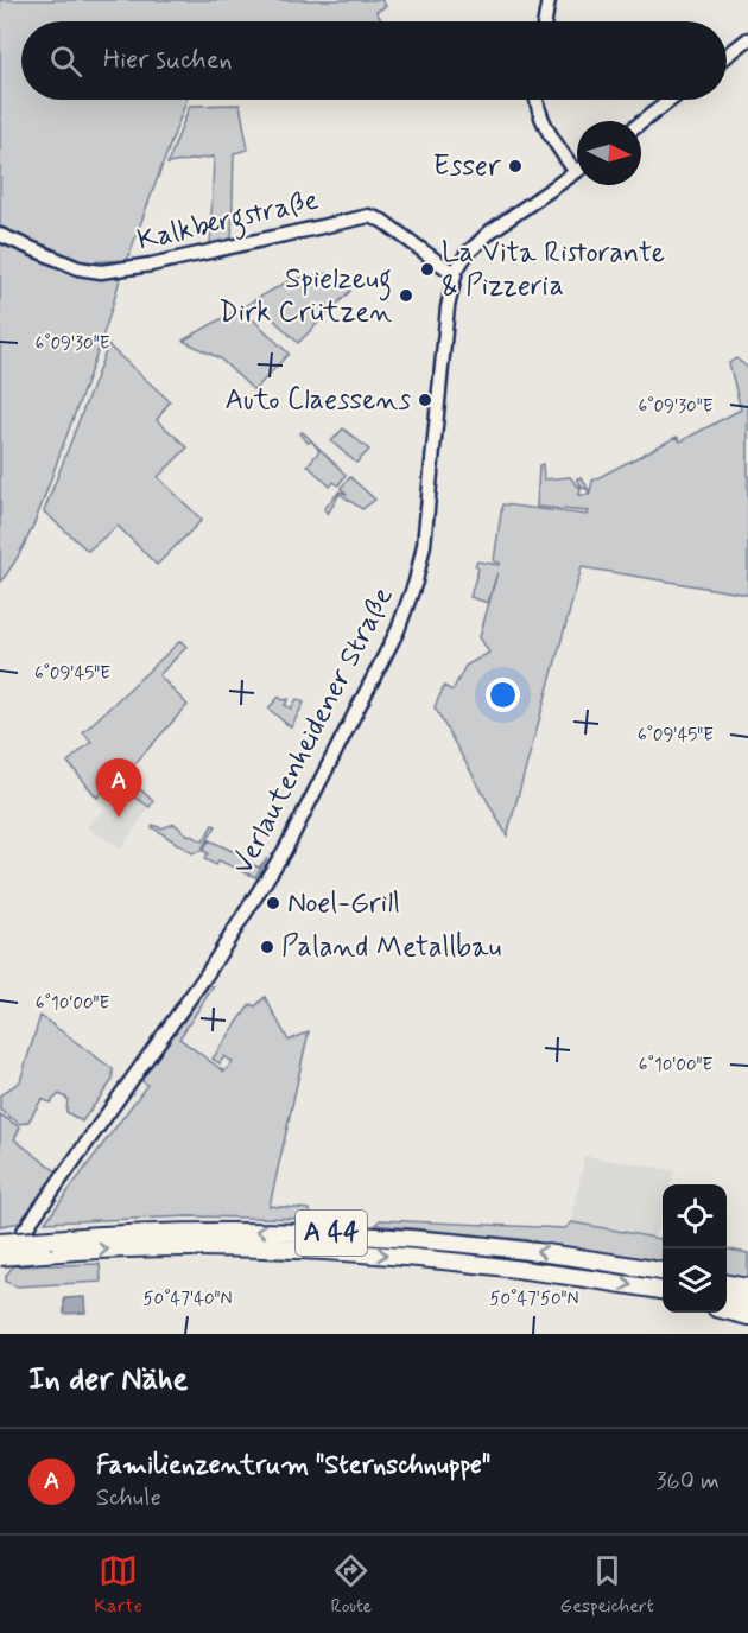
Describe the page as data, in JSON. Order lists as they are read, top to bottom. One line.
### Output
{"streets":{"highway":["A 44"],"main road":["Kalkbergstraße","Verlautenheidener Straße"]},"crossings":[["Kalkbergstraße","Verlautenheidener Straße"]],"places":["Esser","La Vita Ristorante & Pizzeria","Spielzeug Dirk Crützen","Auto Claessens","Noel-Grill","Paland Metallbau"],"north":"right","page":{"search":"Hier suchen","pins":"A","heading":"In der Nähe","list":[{"mark":"A","name":"Familienzentrum \"Sternschnuppe\"","note":"Schule","value":"360 m"}],"nav":["Karte","Route","Gespeichert"]},"coordinates":["6°09'30\"E","6°09'45\"E","6°10'00\"E","50°47'40\"N","50°47'50\"N"]}
